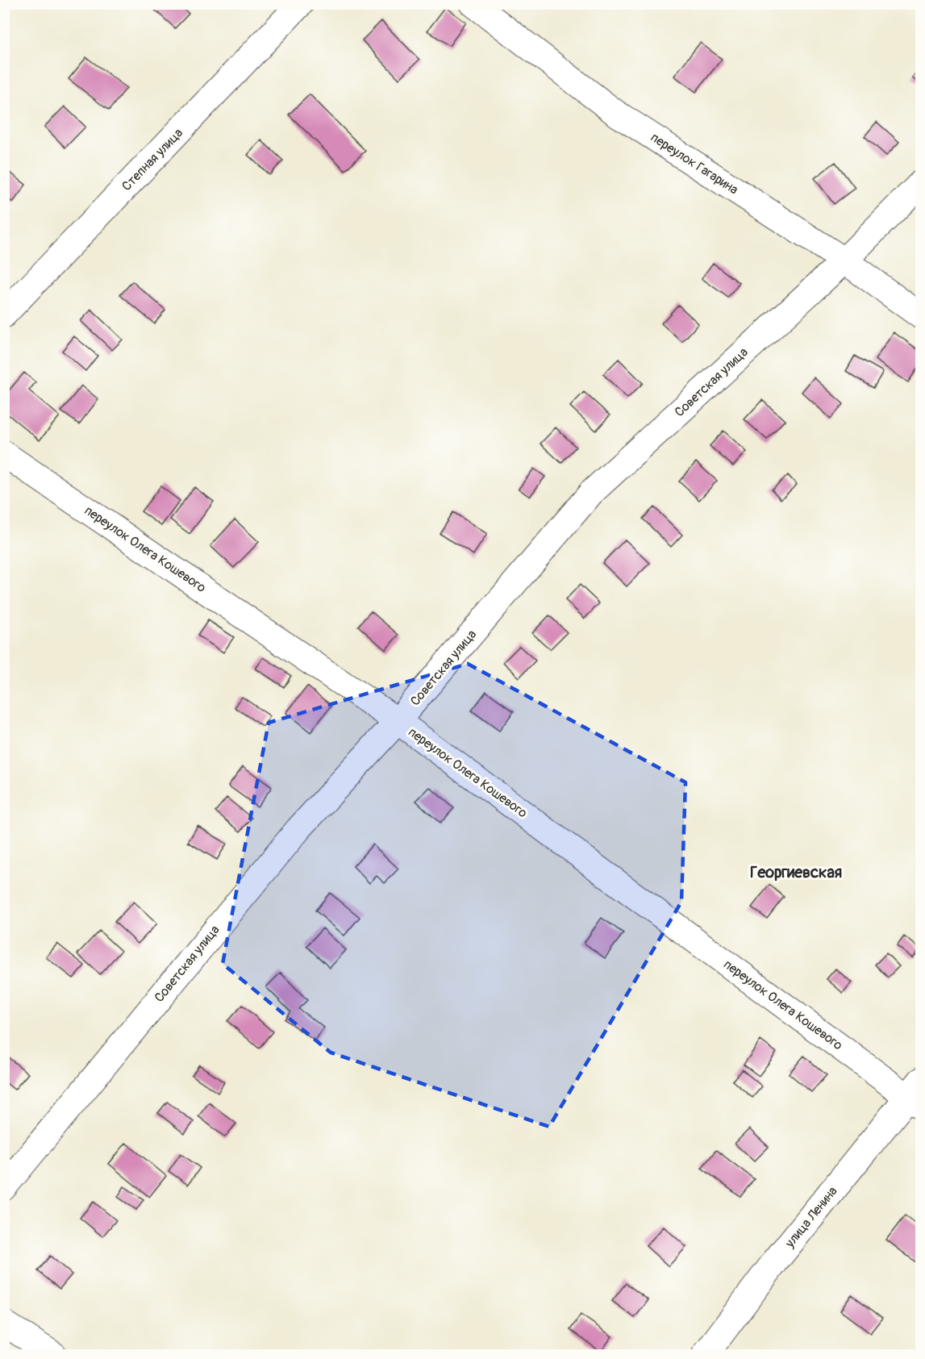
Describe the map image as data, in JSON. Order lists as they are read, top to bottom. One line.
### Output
{"streets":{"street":["Степная улица","переулок Гагарина","Советская улица","переулок Олега Кошевого","улица Ленина"]},"crossings":[["переулок Гагарина","Советская улица"],["Советская улица","переулок Олега Кошевого"],["переулок Олега Кошевого","улица Ленина"]],"districts":["Георгиевская"]}
